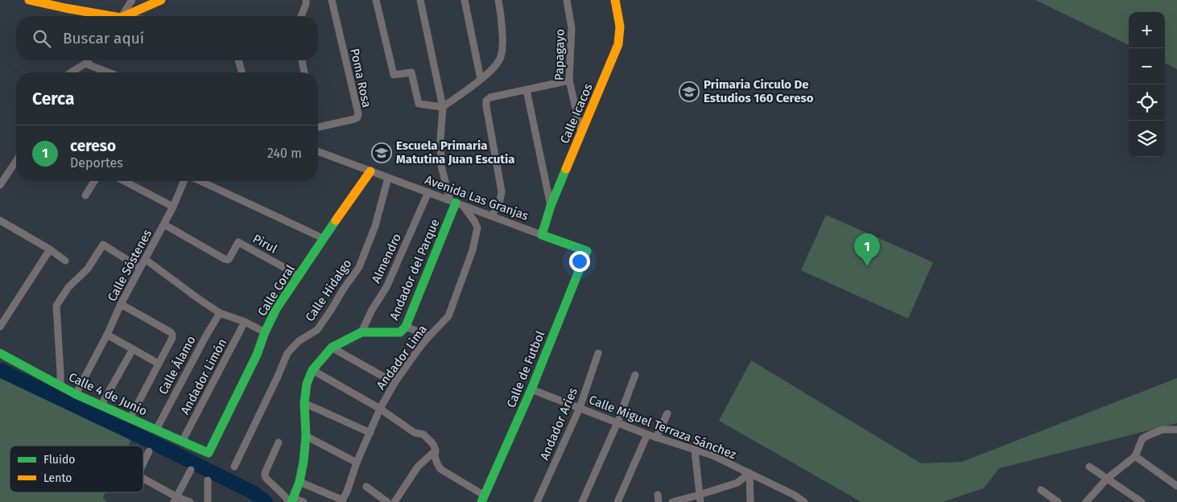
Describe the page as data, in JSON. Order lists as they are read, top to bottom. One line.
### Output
{"streets":{"street":["Papagayo","Poma Rosa","Calle Icacos","Avenida Las Granjas","Pirul","Almendro","Calle Sóstenes","Andador del Parque","Calle Coral","Calle Hidalgo","Andador Lima","Calle Álamo","Calle de Futbol","Andador Limón","Calle 4 de Junio","Andador Aries","Calle Miguel Terraza Sánchez"]},"crossings":[["Papagayo","Calle Icacos"],["Calle Icacos","Avenida Las Granjas"],["Avenida Las Granjas","Almendro"],["Avenida Las Granjas","Andador del Parque"],["Avenida Las Granjas","Calle Coral"],["Avenida Las Granjas","Calle Hidalgo"],["Avenida Las Granjas","Andador Lima"],["Avenida Las Granjas","Calle de Futbol"],["Pirul","Calle Sóstenes"],["Pirul","Calle Coral"],["Almendro","Andador del Parque"],["Calle Sóstenes","Calle 4 de Junio"],["Andador del Parque","Andador Lima"],["Calle Coral","Calle 4 de Junio"],["Calle Álamo","Calle 4 de Junio"],["Calle de Futbol","Calle Miguel Terraza Sánchez"],["Andador Limón","Calle 4 de Junio"],["Andador Aries","Calle Miguel Terraza Sánchez"]],"places":{"school or university":["Primaria Circulo De Estudios 160 Cereso","Escuela Primaria Matutina Juan Escutia"]},"legend":["Fluido","Lento"],"page":{"map_buttons":["+","−"],"search":"Buscar aquí","heading":"Cerca","list":[{"mark":"1","name":"cereso","note":"Deportes","value":"240 m"}],"pins":"1"}}
